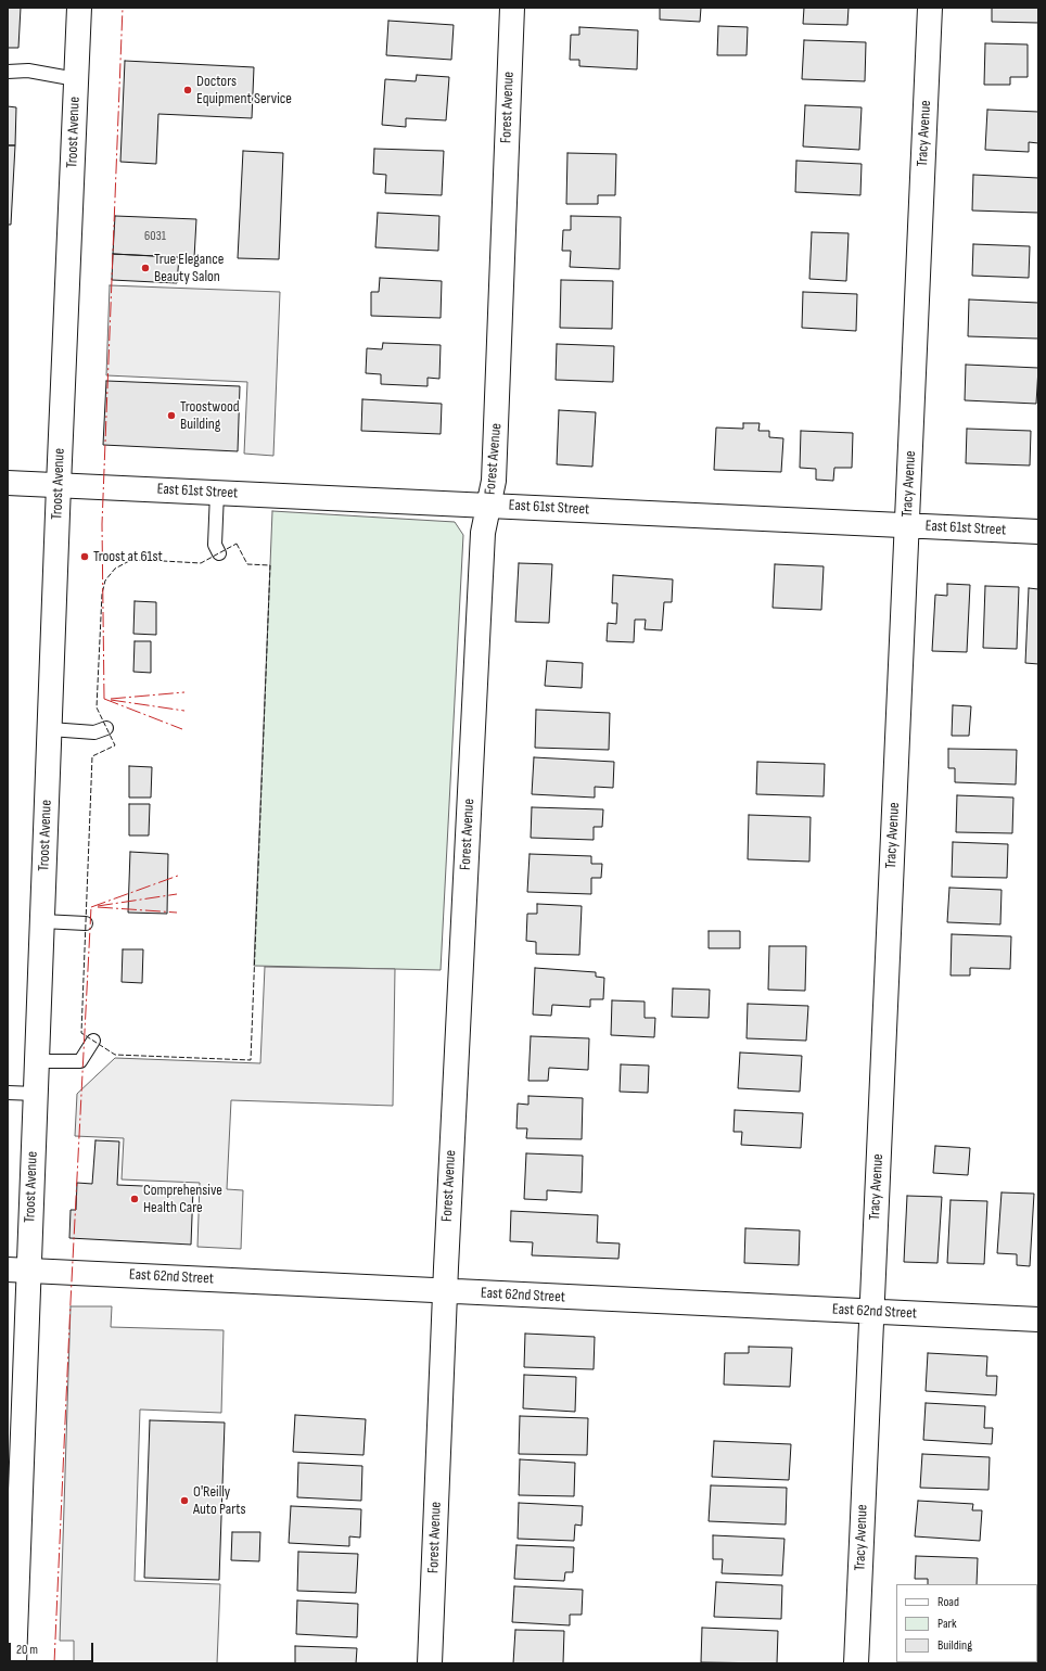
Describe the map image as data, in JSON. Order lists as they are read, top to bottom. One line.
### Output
{"streets":{"street":["Forest Avenue","Troost Avenue","Tracy Avenue","East 61st Street","East 62nd Street"]},"crossings":[["Forest Avenue","East 61st Street"],["Forest Avenue","East 62nd Street"],["Troost Avenue","East 61st Street"],["Troost Avenue","East 62nd Street"],["Tracy Avenue","East 61st Street"],["Tracy Avenue","East 62nd Street"]],"places":["Doctors Equipment Service","True Elegance Beauty Salon","Troostwood Building","Troost at 61st","Comprehensive Health Care","O'Reilly Auto Parts"],"house_numbers":["6031"],"legend":["Road","Park","Building"],"scale_bar":"20 m"}
